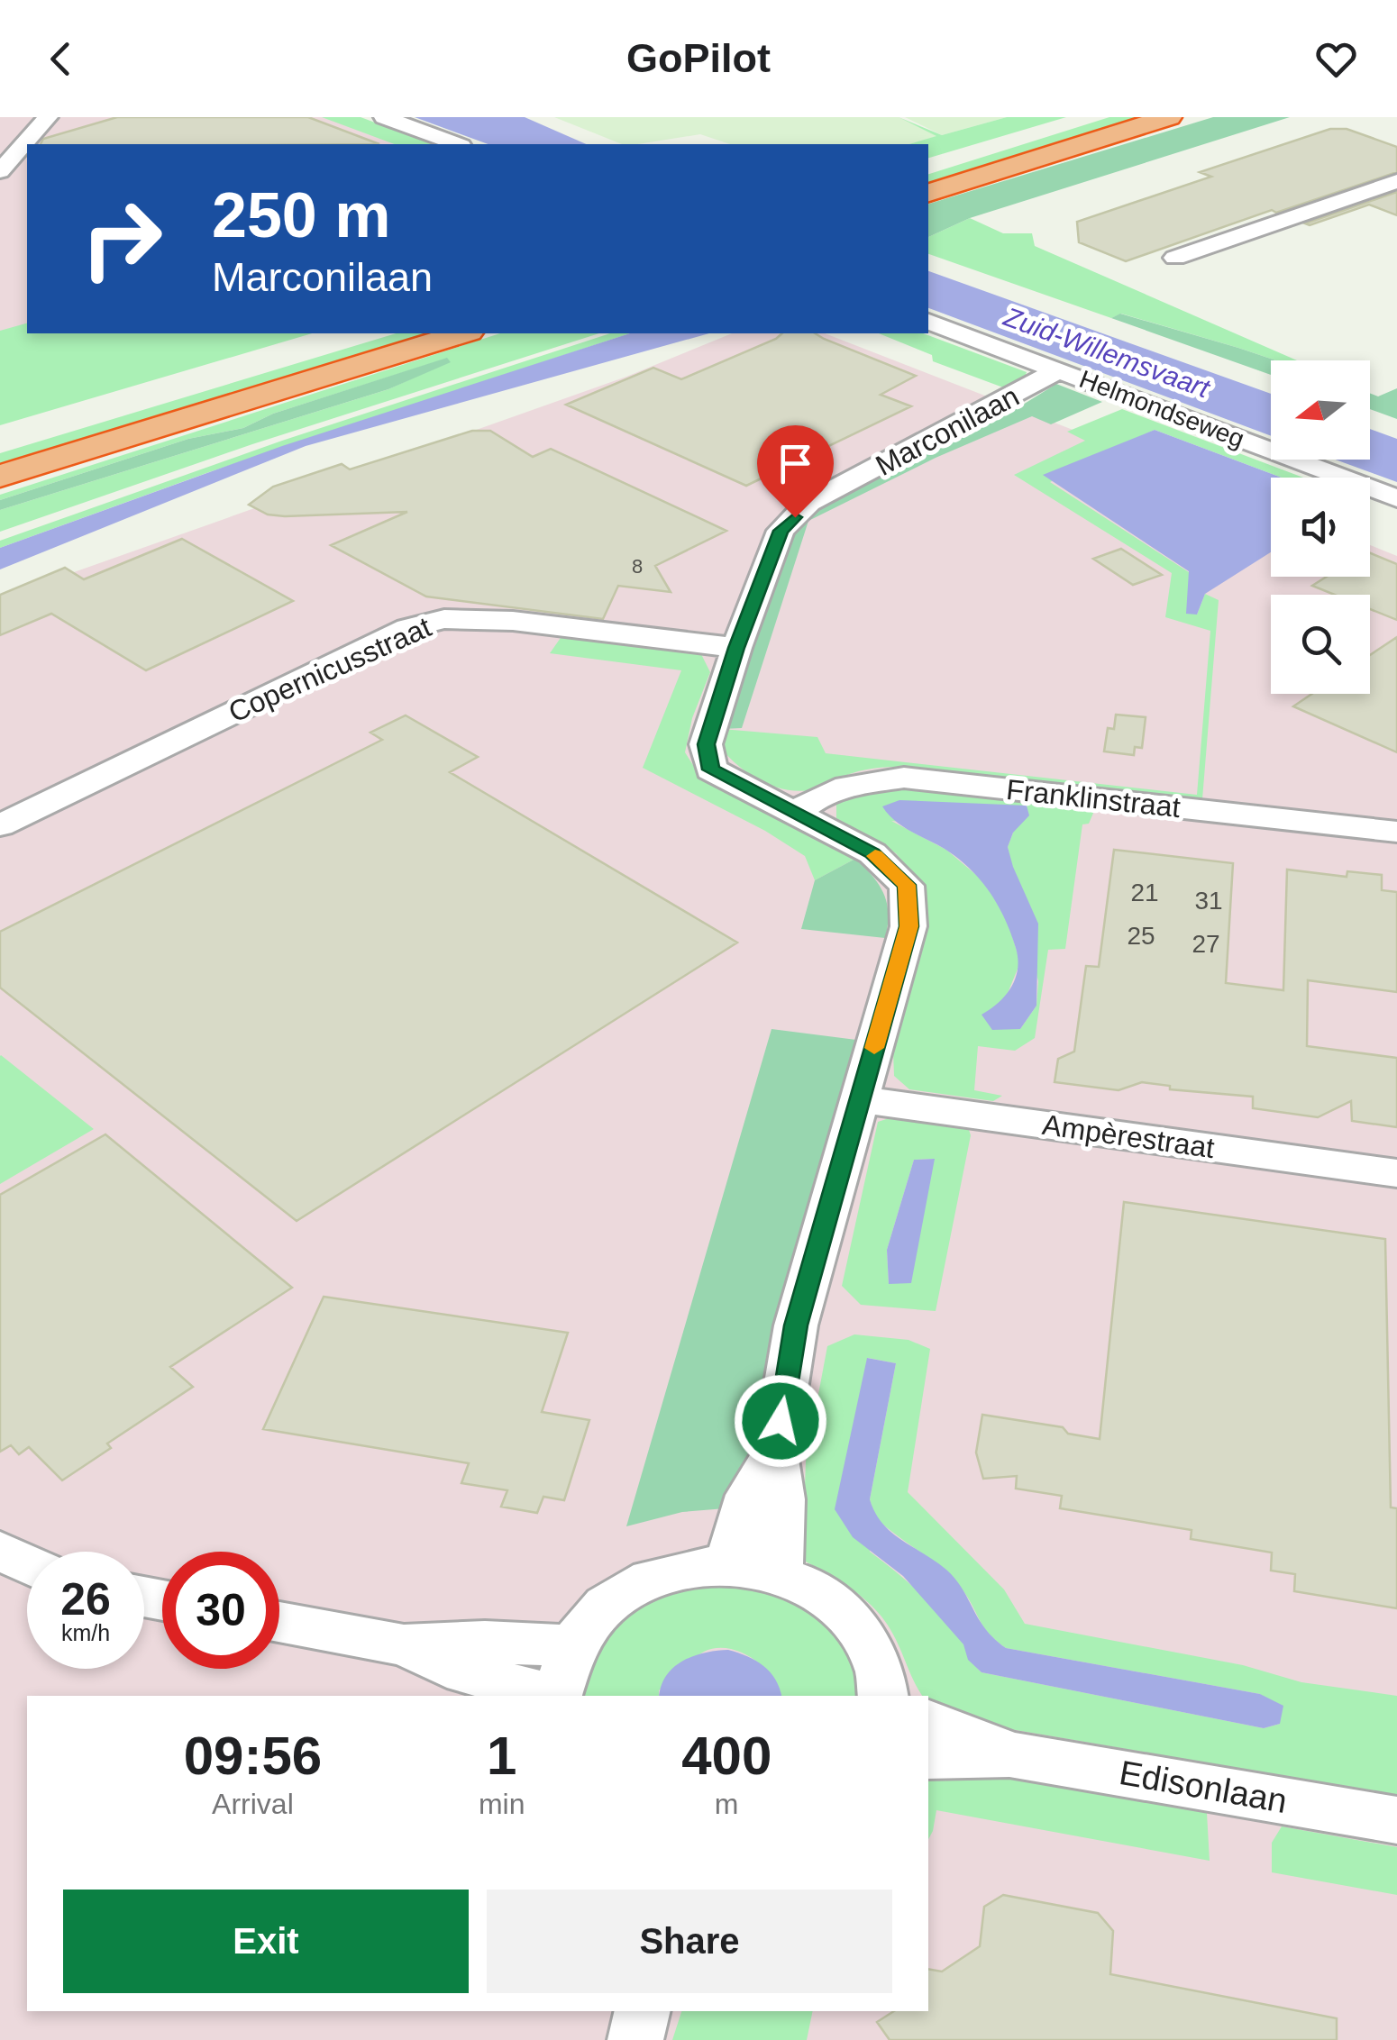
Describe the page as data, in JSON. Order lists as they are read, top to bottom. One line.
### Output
{"streets":{"street":["Helmondseweg","Marconilaan","Copernicusstraat","Franklinstraat","Ampèrestraat","Edisonlaan"]},"crossings":[["Helmondseweg","Marconilaan"],["Marconilaan","Copernicusstraat"],["Marconilaan","Franklinstraat"],["Marconilaan","Ampèrestraat"]],"water":["Zuid-Willemsvaart"],"house_numbers":["8","21","31","25","27"],"north":"left","page":{"header":"GoPilot","turn":["250 m","Marconilaan"],"speed":"26 km/h","limit":"30","eta":["09:56","Arrival","1","min","400","m"],"buttons":["Exit","Share"]}}
